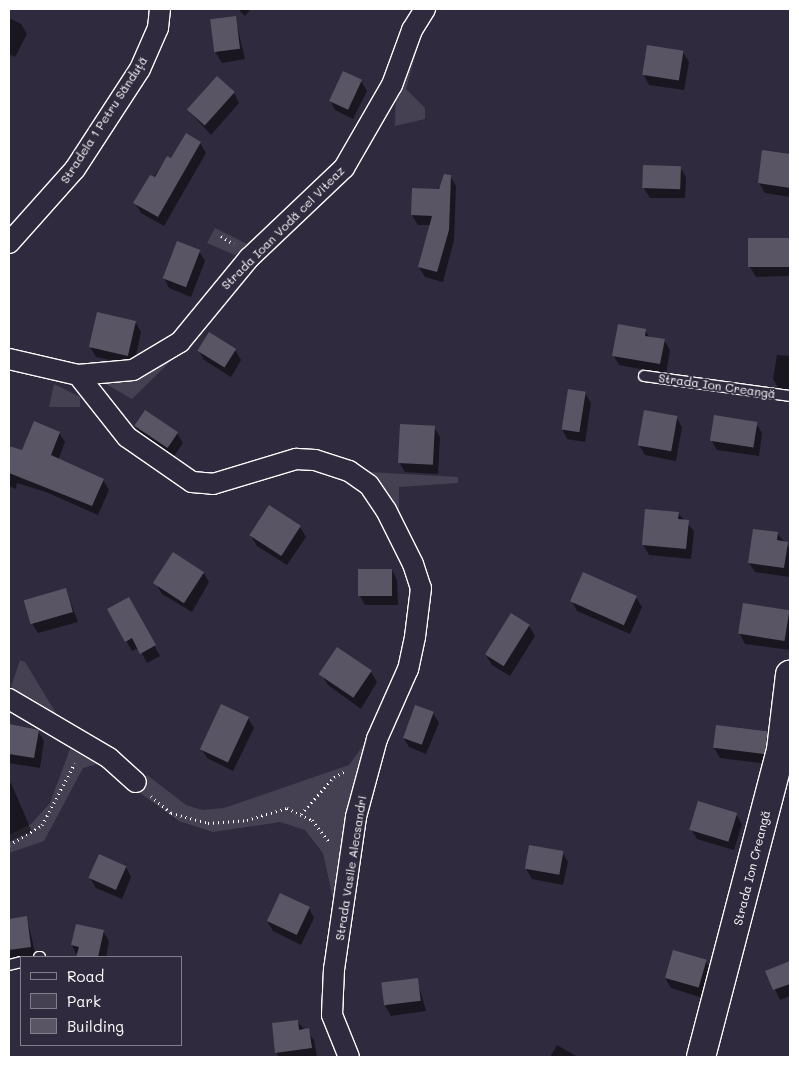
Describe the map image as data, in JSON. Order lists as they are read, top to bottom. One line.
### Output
{"streets":{"street":["Stradela 1 Petru Sănduță","Strada Ioan Vodă cel Viteaz","Strada Ion Creangă","Strada Vasile Alecsandri"]},"crossings":[["Strada Ioan Vodă cel Viteaz","Strada Vasile Alecsandri"]],"legend":["Road","Park","Building"]}
